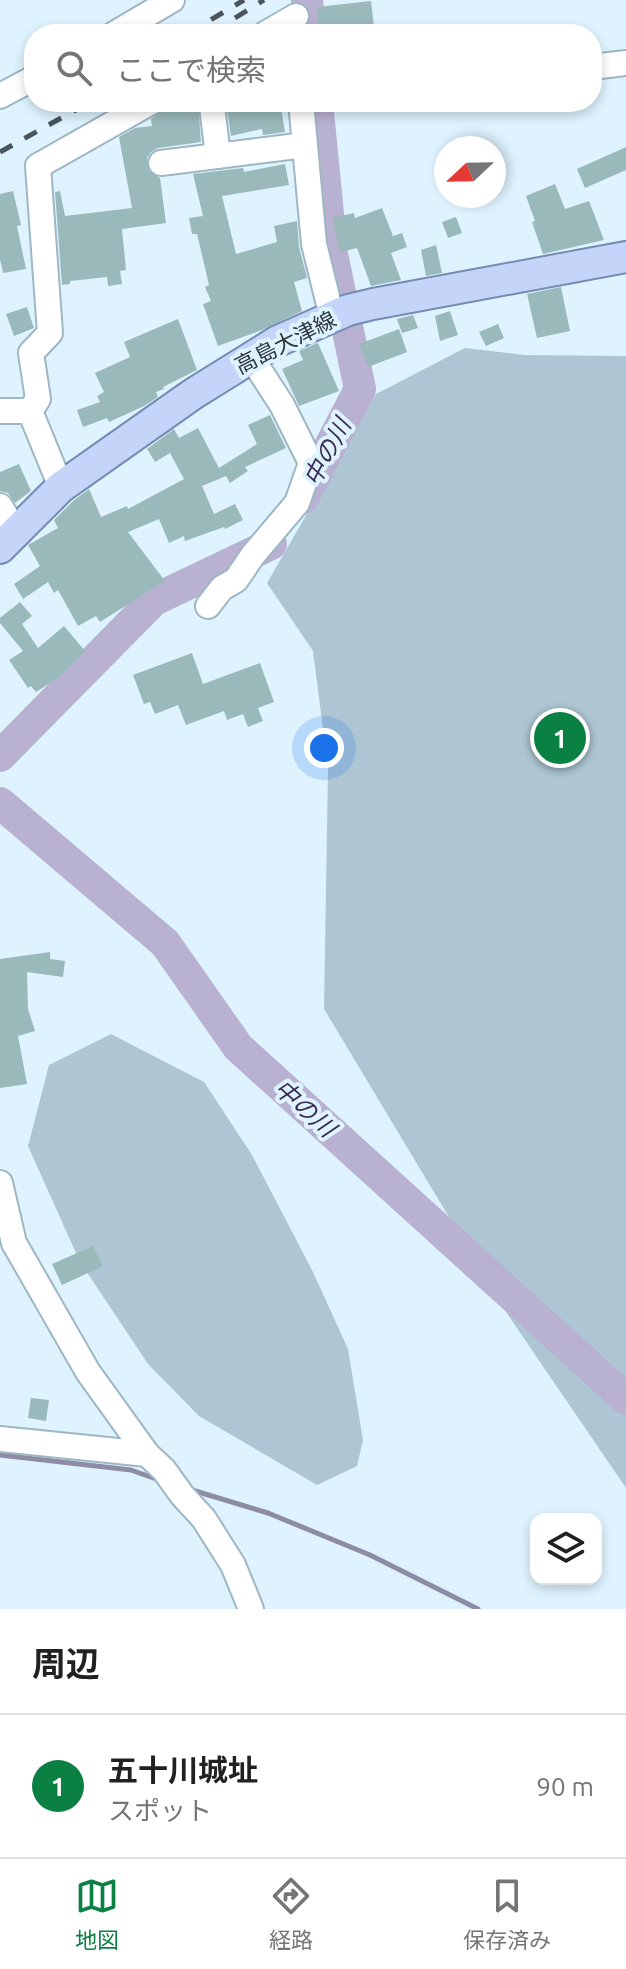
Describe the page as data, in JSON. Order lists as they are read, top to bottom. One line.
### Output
{"streets":{"main road":["高島大津線"]},"water":["中の川"],"north":"left","page":{"search":"ここで検索","pins":"1","heading":"周辺","list":[{"mark":"1","name":"五十川城址","note":"スポット","value":"90 m"}],"nav":["地図","経路","保存済み"]}}
